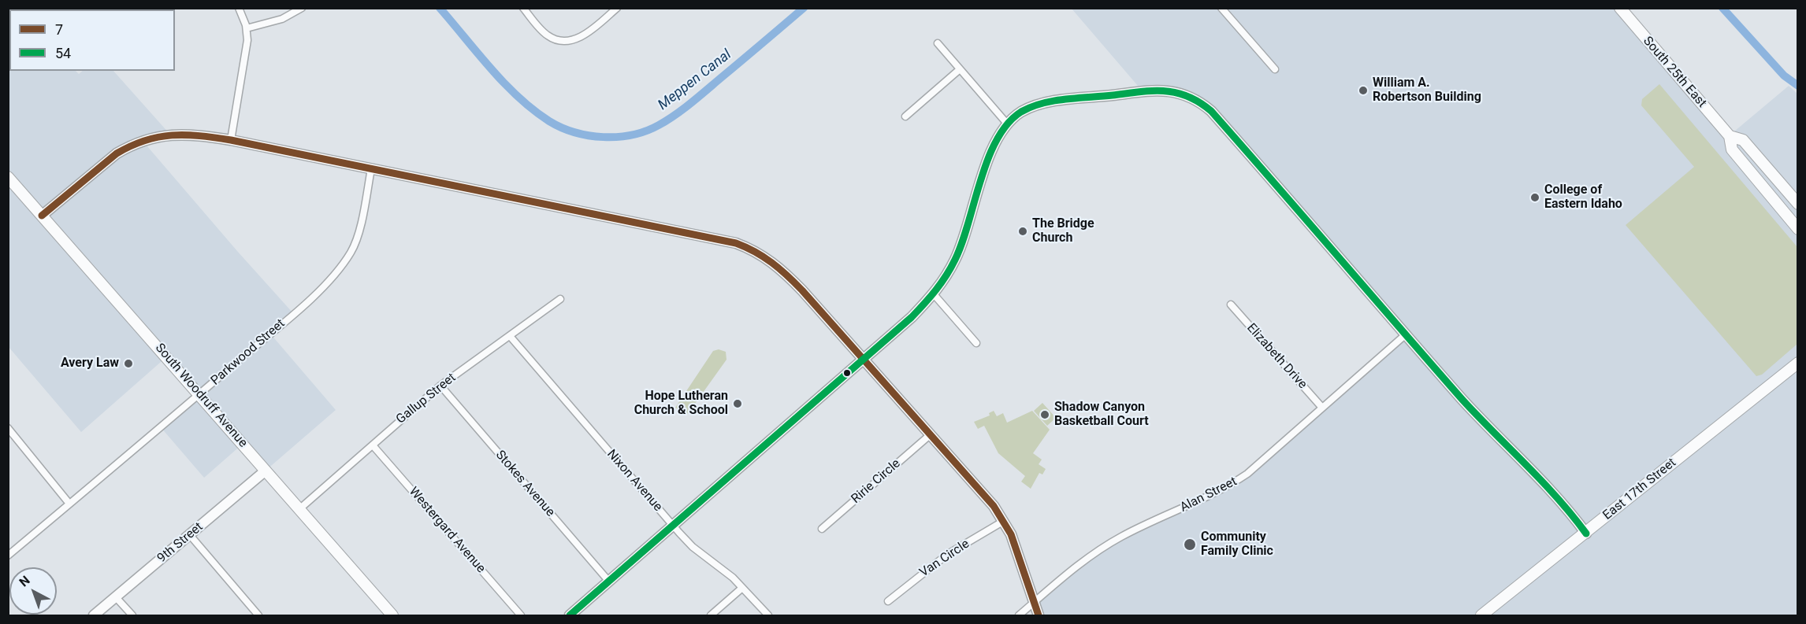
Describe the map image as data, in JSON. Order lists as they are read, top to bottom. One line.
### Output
{"streets":{"main road":["South 25th East","South Woodruff Avenue","East 17th Street"],"street":["Parkwood Street","Elizabeth Drive","Gallup Street","Nixon Avenue","Ririe Circle","Stokes Avenue","Alan Street","Westergard Avenue","9th Street","Van Circle"]},"crossings":[["Parkwood Street","South Woodruff Avenue"],["Elizabeth Drive","Alan Street"],["South Woodruff Avenue","Gallup Street"],["South Woodruff Avenue","9th Street"],["Gallup Street","Nixon Avenue"],["Gallup Street","Stokes Avenue"],["Gallup Street","Westergard Avenue"]],"water":["Meppen Canal"],"places":["William A. Robertson Building","College of Eastern Idaho","The Bridge Church","Avery Law","Hope Lutheran Church & School","Shadow Canyon Basketball Court","Community Family Clinic"],"lines":["transit line 54","transit line 7"],"legend":["7","54"],"north":"top left"}
